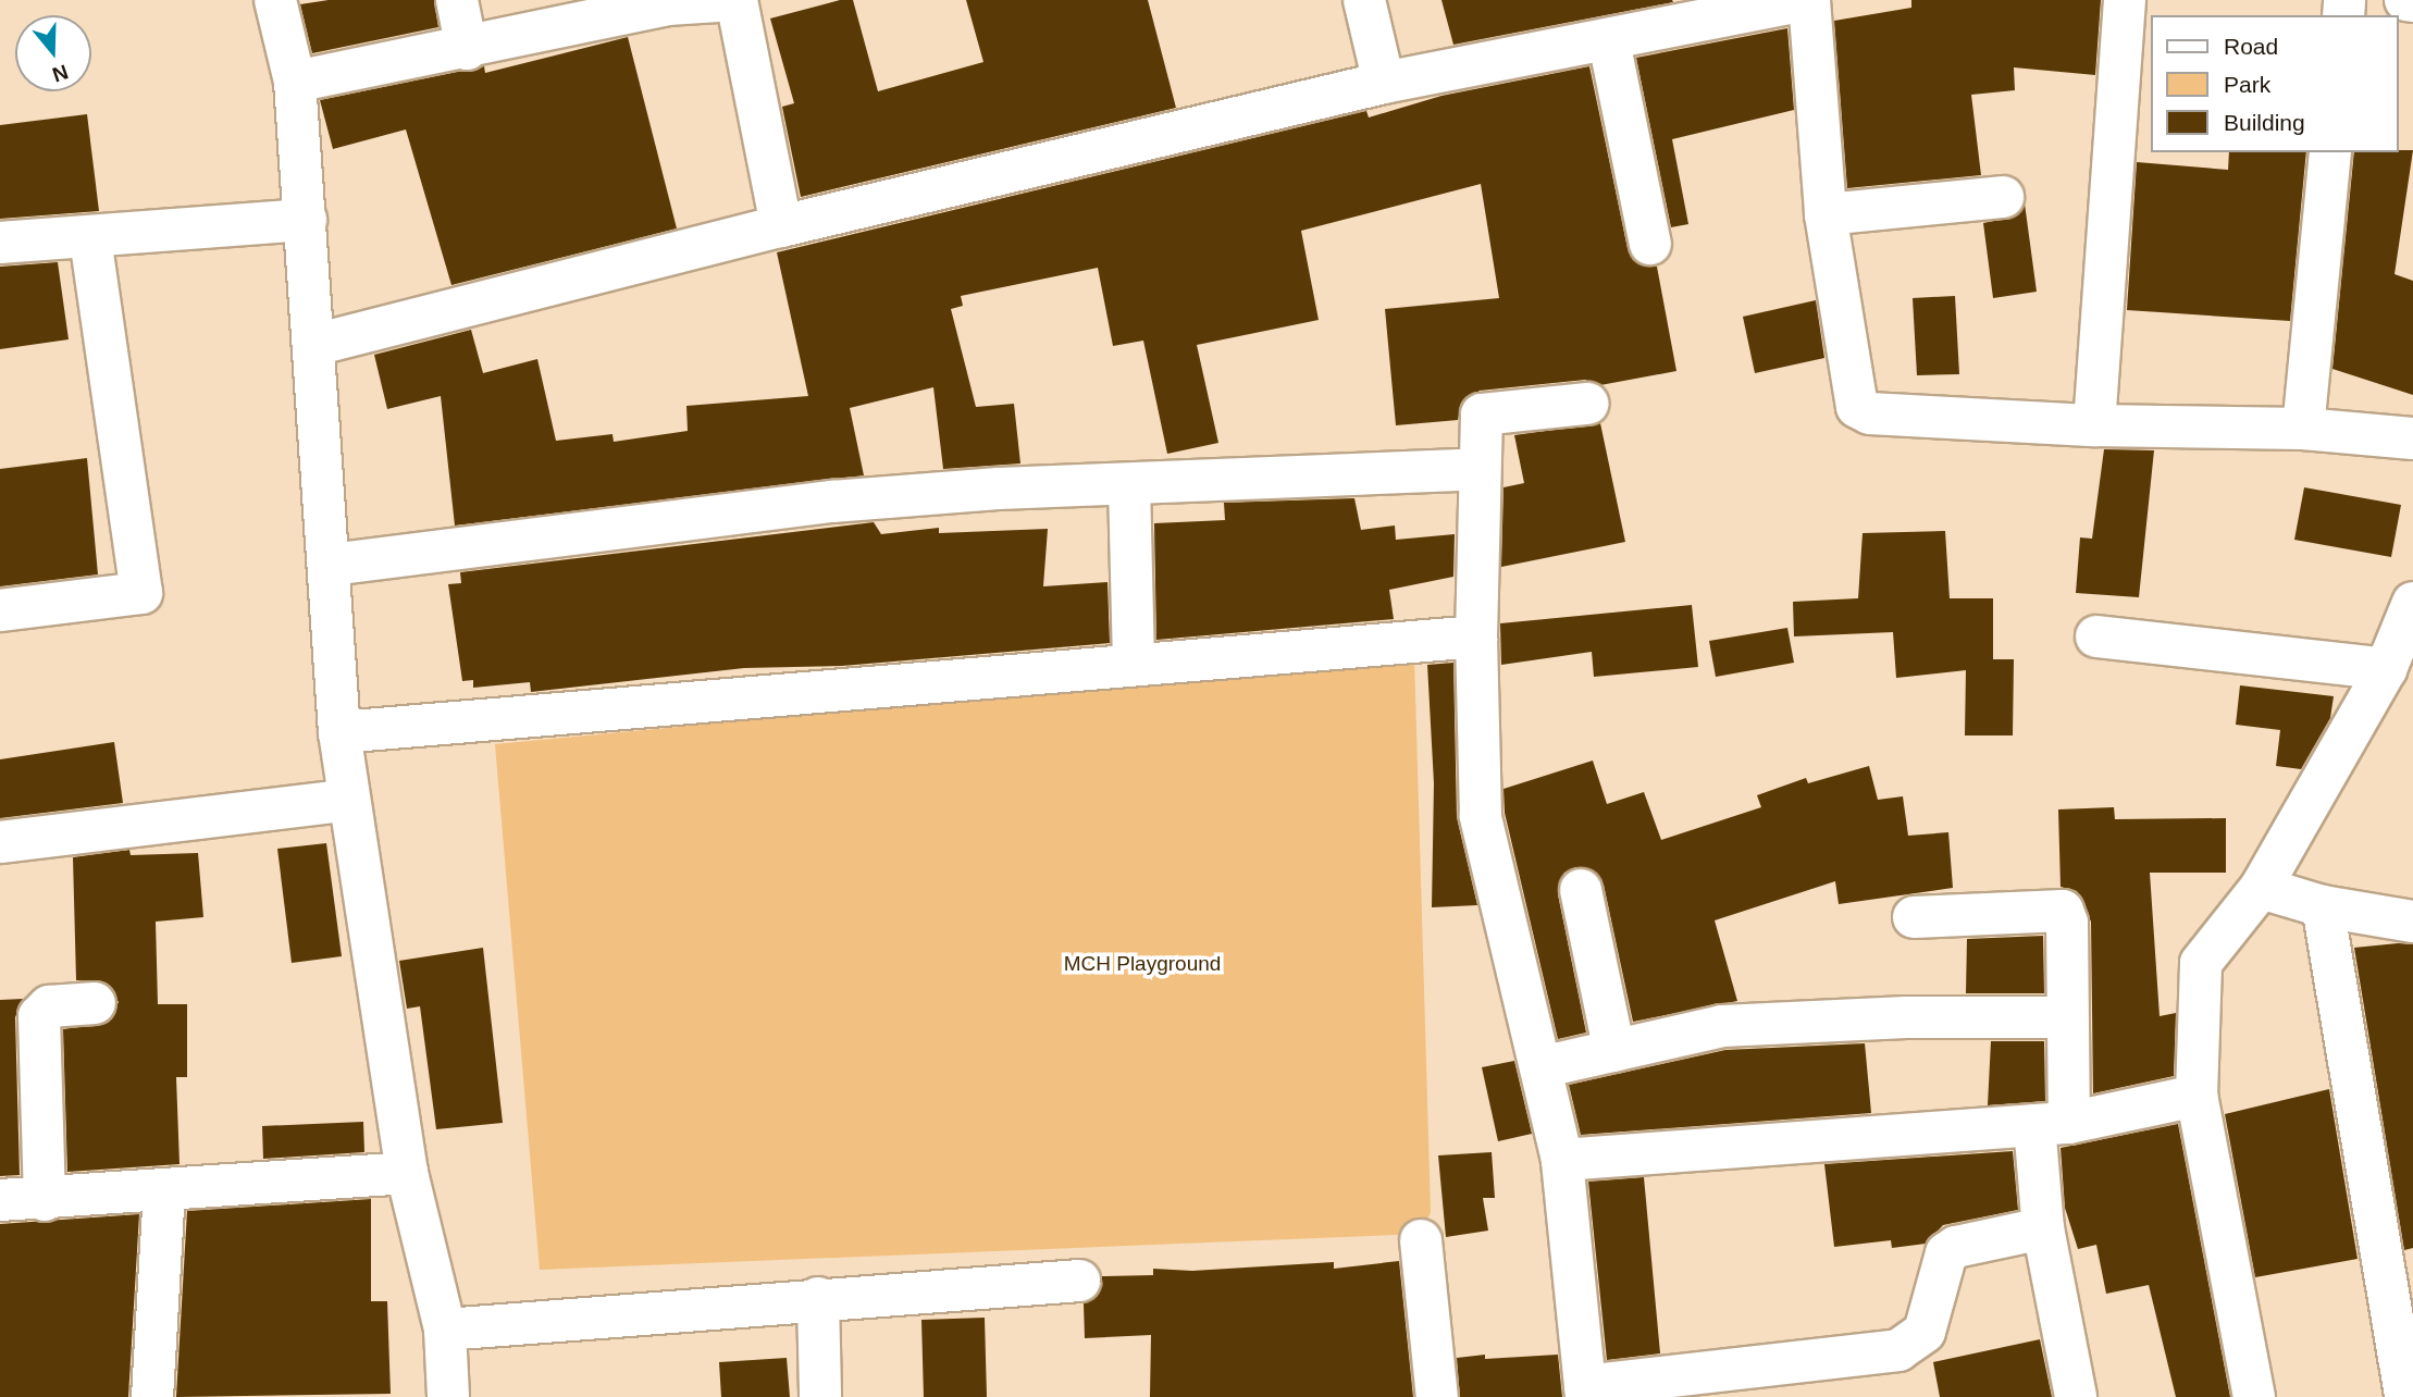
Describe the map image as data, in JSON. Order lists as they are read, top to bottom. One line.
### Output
{"parks":["MCH Playground"],"legend":["Road","Park","Building"],"north":"bottom"}
